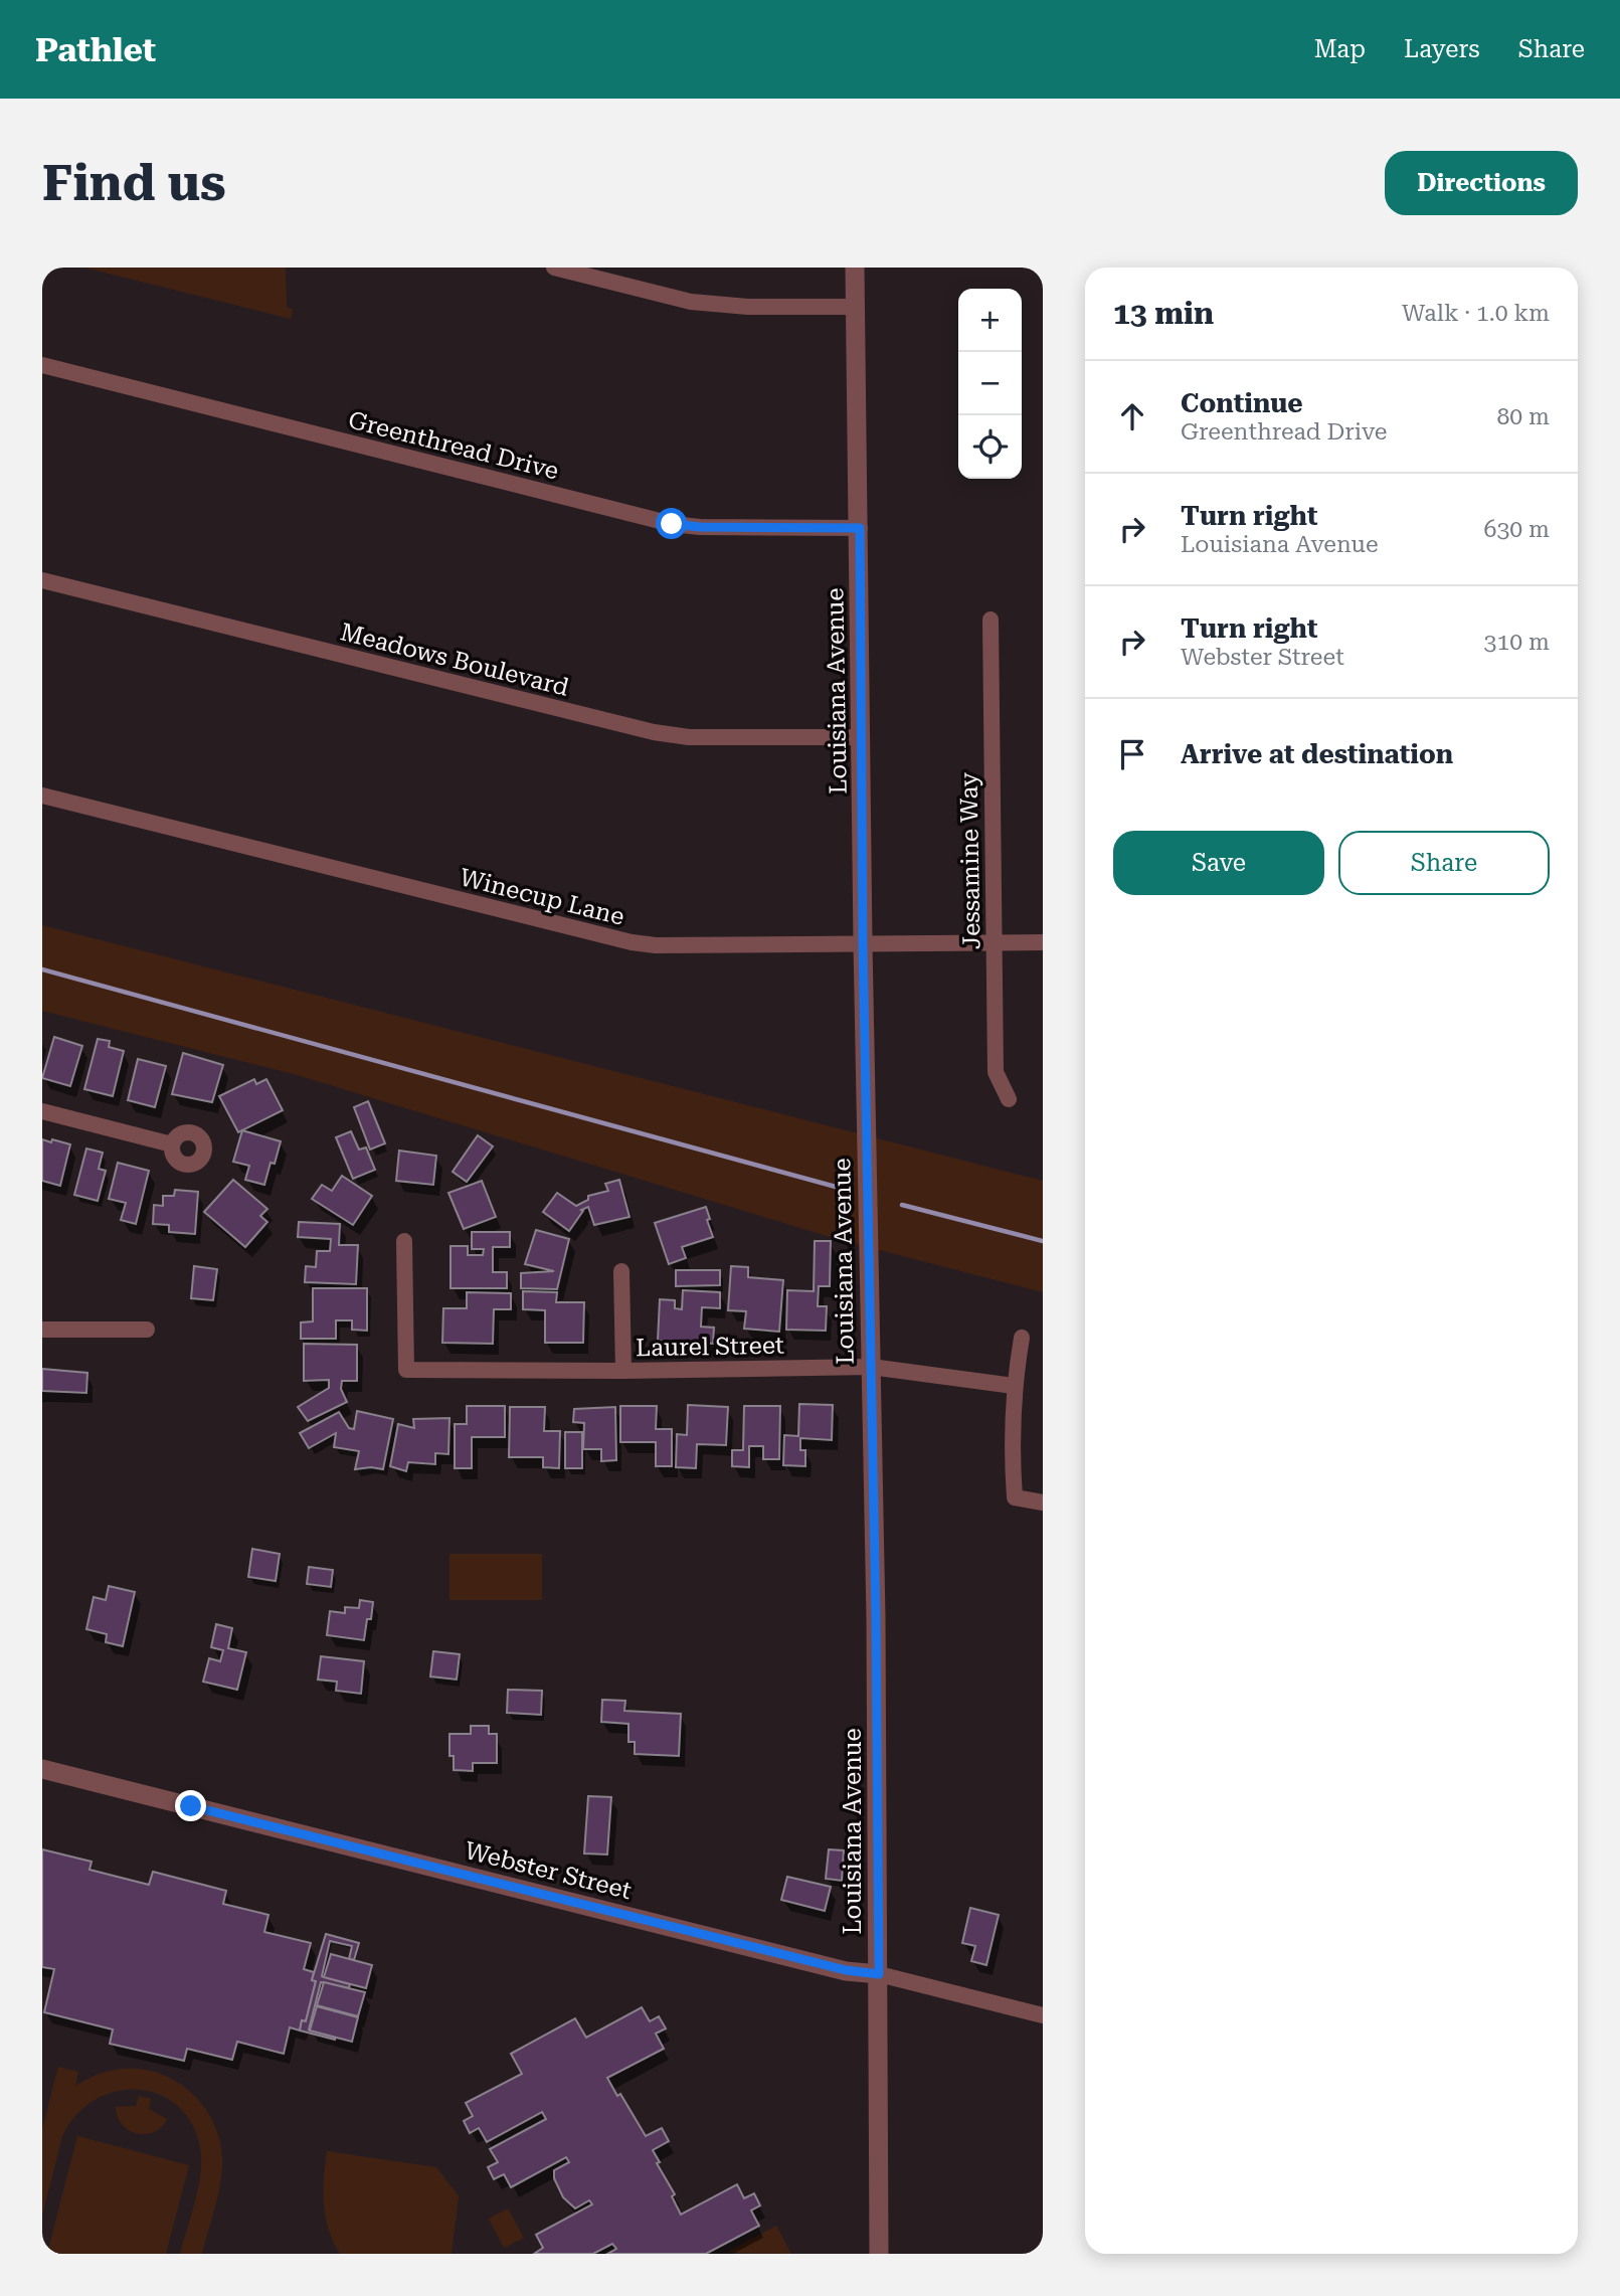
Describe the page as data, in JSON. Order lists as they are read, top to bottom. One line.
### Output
{"streets":{"street":["Greenthread Drive","Meadows Boulevard","Louisiana Avenue","Jessamine Way","Winecup Lane","Laurel Street","Webster Street"]},"crossings":[["Greenthread Drive","Louisiana Avenue"],["Meadows Boulevard","Louisiana Avenue"],["Louisiana Avenue","Winecup Lane"],["Louisiana Avenue","Laurel Street"],["Louisiana Avenue","Webster Street"],["Jessamine Way","Winecup Lane"]],"page":{"header":"Pathlet","nav":["Map","Layers","Share"],"buttons":["Directions",["Save","Share"]],"title":"Find us","heading":["13 min","Walk · 1.0 km"],"map_buttons":["+","−"],"list":[["Continue","Greenthread Drive","80 m"],["Turn right","Louisiana Avenue","630 m"],["Turn right","Webster Street","310 m"],"Arrive at destination"]}}
